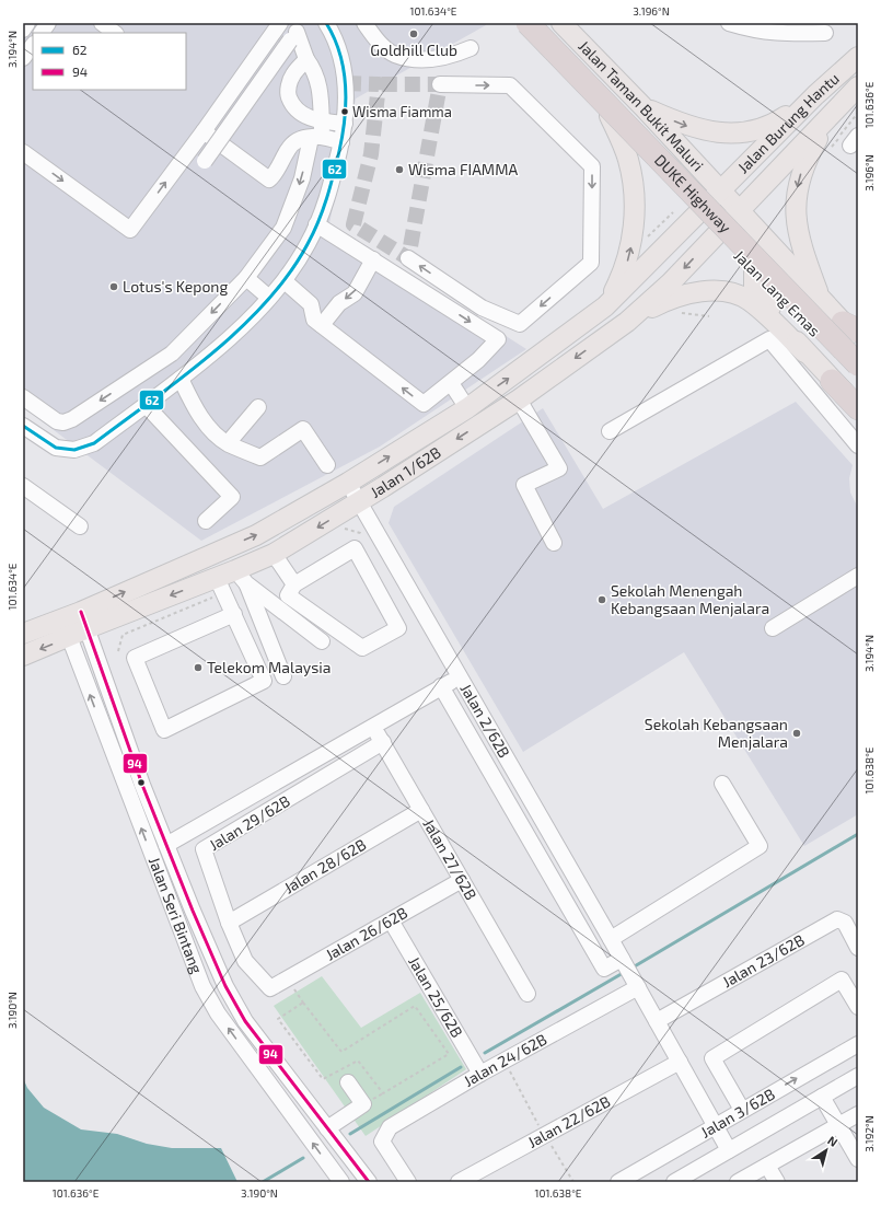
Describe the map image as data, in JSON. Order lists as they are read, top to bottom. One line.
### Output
{"streets":{"highway":["DUKE Highway"],"main road":["Jalan Taman Bukit Maluri","Jalan Burung Hantu","Jalan Lang Emas","Jalan 1/62B"],"street":["Jalan 2/62B","Jalan 29/62B","Jalan 27/62B","Jalan 28/62B","Jalan Seri Bintang","Jalan 26/62B","Jalan 23/62B","Jalan 25/62B","Jalan 24/62B","Jalan 3/62B","Jalan 22/62B"]},"crossings":[["Jalan Taman Bukit Maluri","Jalan Burung Hantu"],["Jalan Taman Bukit Maluri","Jalan Lang Emas"],["Jalan Taman Bukit Maluri","Jalan 1/62B"],["Jalan Burung Hantu","Jalan Lang Emas"],["Jalan Burung Hantu","Jalan 1/62B"],["Jalan Lang Emas","Jalan 1/62B"],["Jalan 1/62B","Jalan 2/62B"],["Jalan 1/62B","Jalan Seri Bintang"],["Jalan 2/62B","Jalan 29/62B"],["Jalan 2/62B","Jalan 23/62B"],["Jalan 2/62B","Jalan 24/62B"],["Jalan 2/62B","Jalan 3/62B"],["Jalan 2/62B","Jalan 22/62B"],["Jalan 29/62B","Jalan 27/62B"],["Jalan 29/62B","Jalan 28/62B"],["Jalan 29/62B","Jalan Seri Bintang"],["Jalan 29/62B","Jalan 26/62B"],["Jalan 27/62B","Jalan 28/62B"],["Jalan 27/62B","Jalan 26/62B"],["Jalan 26/62B","Jalan 25/62B"],["Jalan 25/62B","Jalan 24/62B"]],"places":["Goldhill Club","Wisma Fiamma","Wisma FIAMMA","Lotus's Kepong","Sekolah Menengah Kebangsaan Menjalara","Telekom Malaysia","Sekolah Kebangsaan Menjalara"],"lines":["transit line 62","transit line 94"],"legend":["62","94"],"north":"top right","coordinates":["101.634°E","3.196°N","3.194°N","101.636°E","101.638°E","3.190°N","3.192°N"]}
